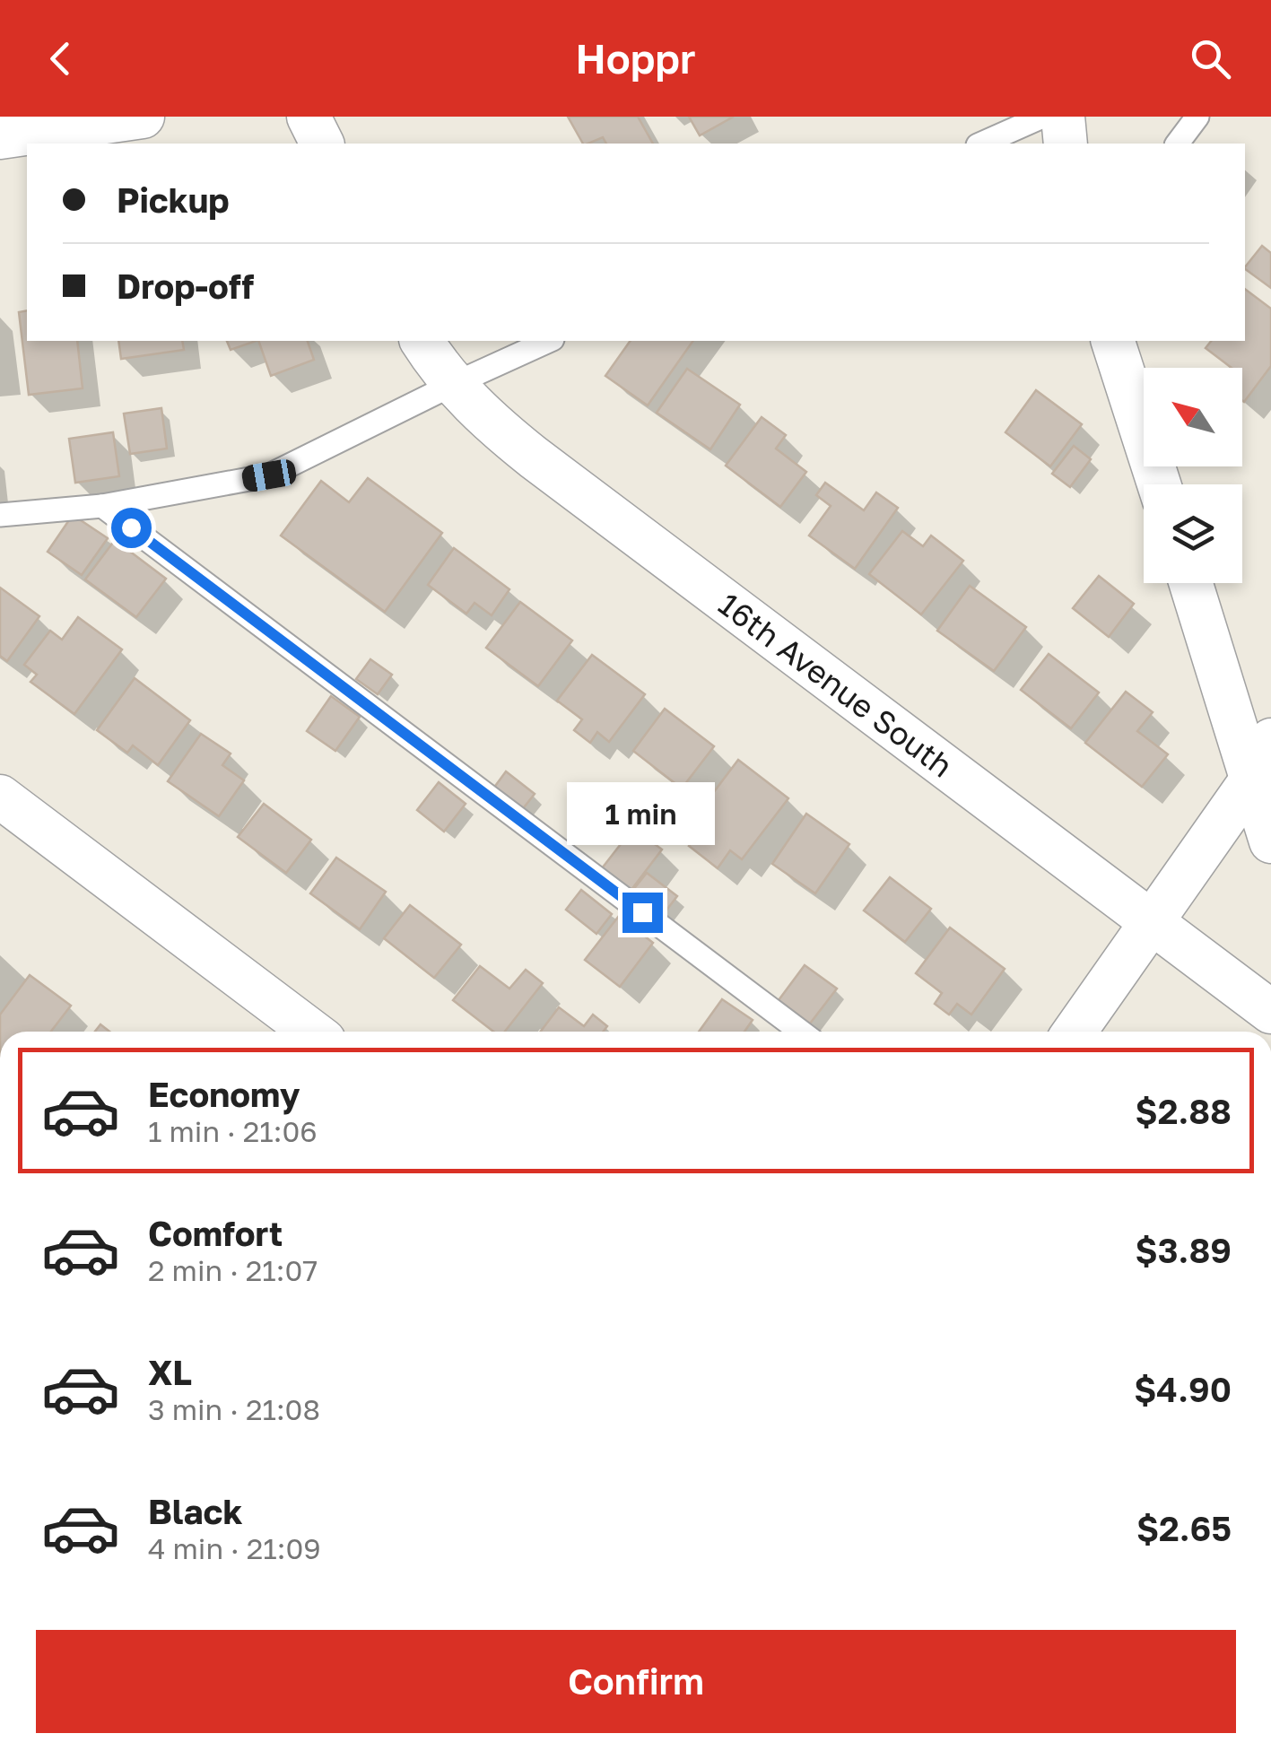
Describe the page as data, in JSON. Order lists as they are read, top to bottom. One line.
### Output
{"streets":{"street":["16th Avenue South"]},"north":"top left","page":{"header":"Hoppr","banner":["Pickup","Drop-off"],"bubble":"1 min","list":[{"name":"Economy","note":"1 min · 21:06","value":"$2.88"},{"name":"Comfort","note":"2 min · 21:07","value":"$3.89"},{"name":"XL","note":"3 min · 21:08","value":"$4.90"},{"name":"Black","note":"4 min · 21:09","value":"$2.65"}],"buttons":"Confirm"}}
